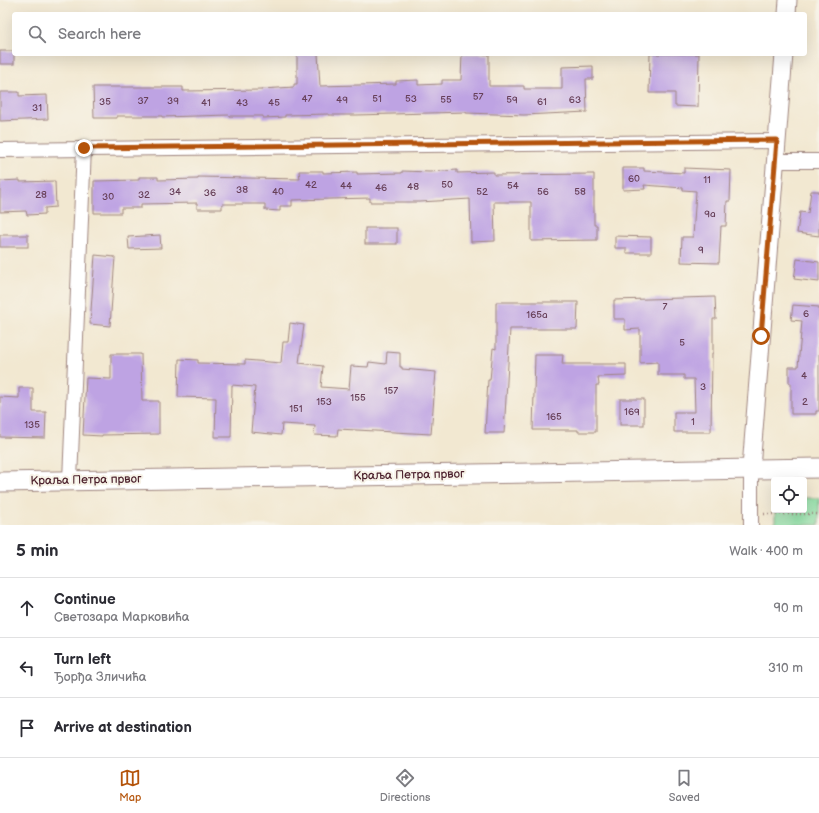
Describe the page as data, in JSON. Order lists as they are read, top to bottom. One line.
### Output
{"streets":{"main road":["Краља Петра првог"]},"house_numbers":["57","47","51","53","49","55","59","63","37","39","35","61","41","43","45","31","60","11","42","50","44","54","48","46","38","34","40","52","56","58","36","28","32","30","9a","9","7","6","165a","5","4","3","157","155","153","2","151","169","165","1","135"],"page":{"search":"Search here","heading":["5 min","Walk · 400 m"],"list":[["Continue","Светозара Марковића","90 m"],["Turn left","Ђорђа Зличића","310 m"],"Arrive at destination"],"nav":["Map","Directions","Saved"]}}
